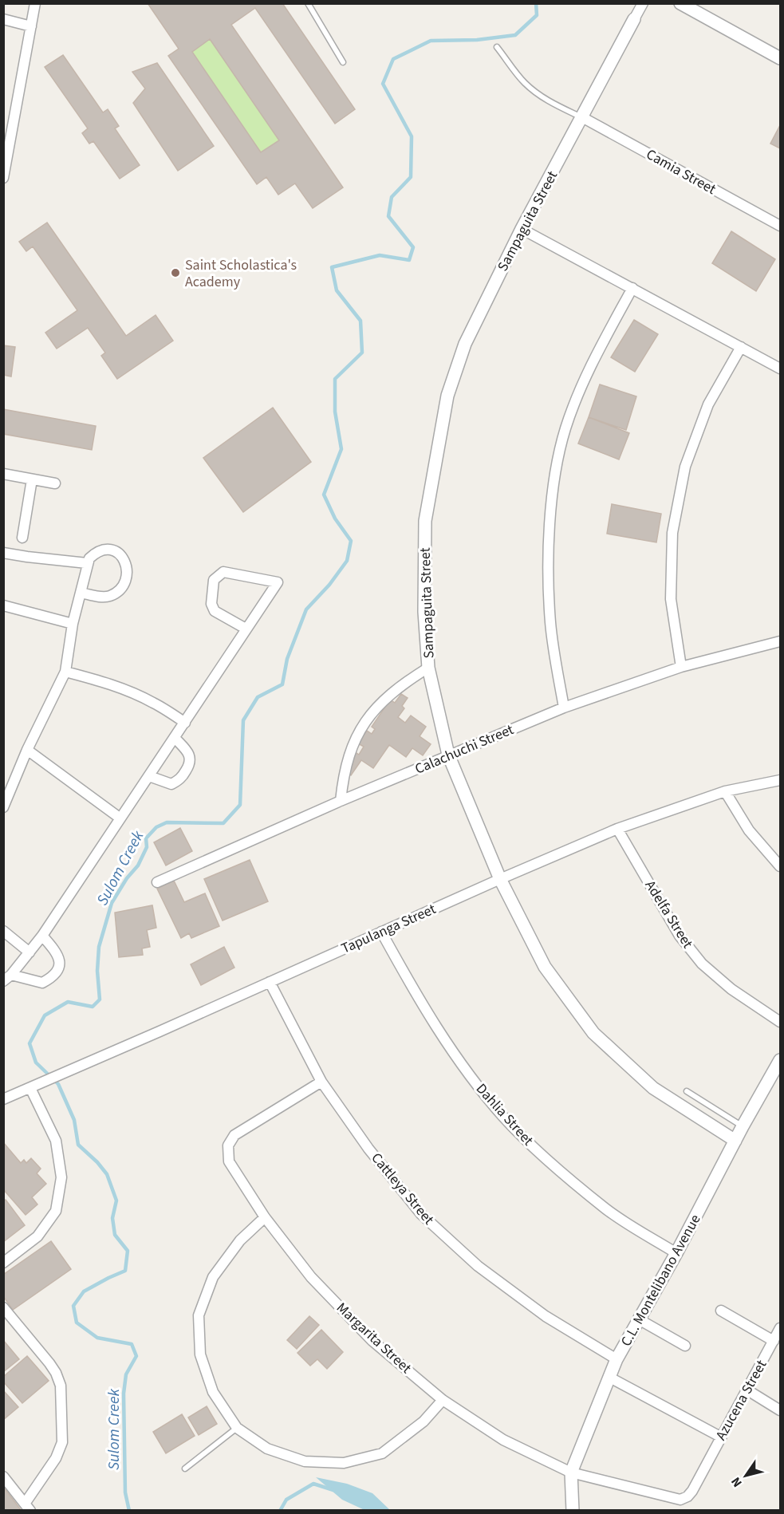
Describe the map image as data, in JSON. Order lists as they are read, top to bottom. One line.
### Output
{"streets":{"street":["Camia Street","Sampaguita Street","Calachuchi Street","Adelfa Street","Tapulanga Street","Dahlia Street","Cattleya Street","C.L. Montelibano Avenue","Margarita Street","Azucena Street"]},"crossings":[["Camia Street","Sampaguita Street"],["Sampaguita Street","Calachuchi Street"],["Sampaguita Street","Tapulanga Street"],["Sampaguita Street","C.L. Montelibano Avenue"],["Adelfa Street","Tapulanga Street"],["Tapulanga Street","Dahlia Street"],["Tapulanga Street","Cattleya Street"],["Dahlia Street","C.L. Montelibano Avenue"],["Cattleya Street","C.L. Montelibano Avenue"],["Cattleya Street","Margarita Street"],["C.L. Montelibano Avenue","Margarita Street"],["Margarita Street","Azucena Street"]],"water":["Sulom Creek"],"places":["Saint Scholastica's Academy"],"north":"bottom left"}
